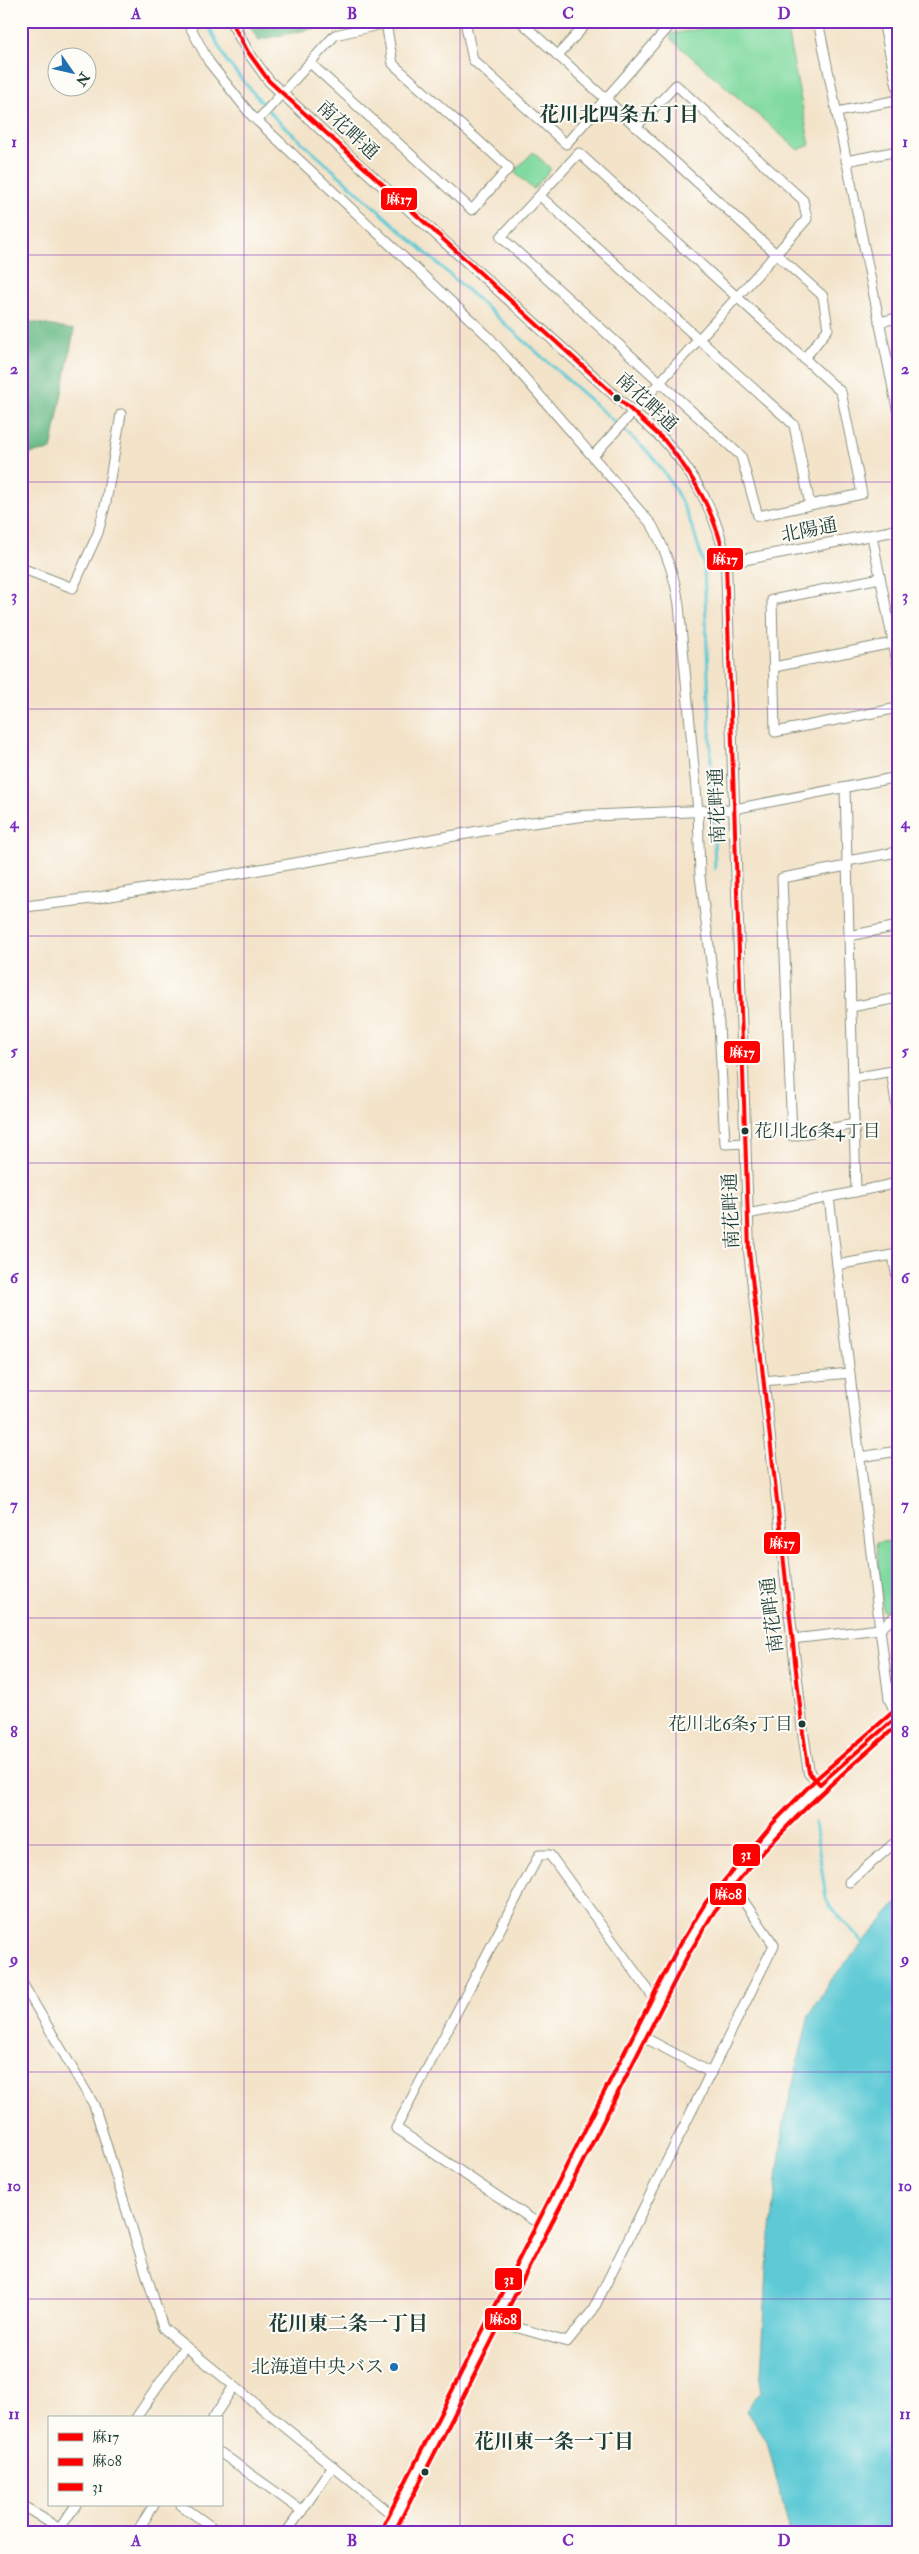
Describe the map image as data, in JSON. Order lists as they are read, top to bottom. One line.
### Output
{"streets":{"street":["南花畔通","北陽通"]},"crossings":[["南花畔通","北陽通"]],"districts":["花川北四条五丁目","花川東二条一丁目","花川東一条一丁目"],"places":["花川北6条4丁目","花川北6条5丁目","北海道中央バス"],"lines":["transit line 麻17","transit line 31","transit line 麻08"],"legend":["麻17","麻08","31"],"north":"bottom right","grid":{"columns":["A","B","C","D"],"rows":["1","2","3","4","5","6","7","8","9","10","11"]}}
